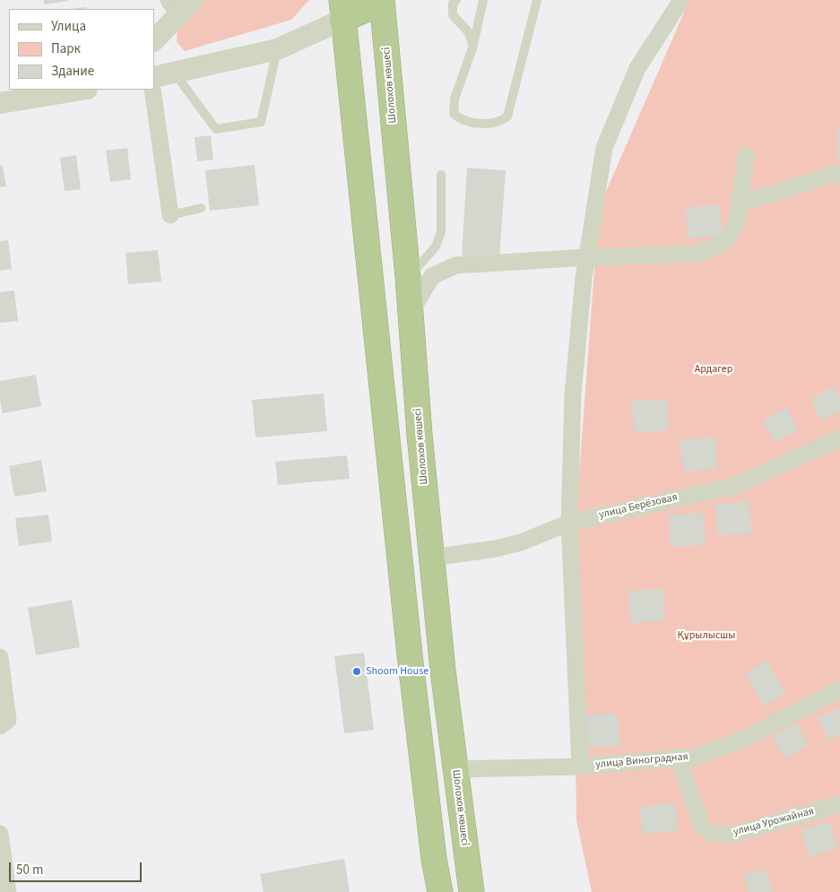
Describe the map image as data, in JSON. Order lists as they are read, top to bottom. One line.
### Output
{"streets":{"highway":["Шолохов көшесі"],"street":["улица Берёзовая","улица Виноградная","улица Урожайная"]},"crossings":[["Шолохов көшесі","улица Берёзовая"],["Шолохов көшесі","улица Виноградная"],["улица Виноградная","улица Урожайная"]],"parks":["Ардагер","Құрылысшы"],"places":["Shoom House"],"legend":["Улица","Парк","Здание"],"scale_bar":"50 m"}
